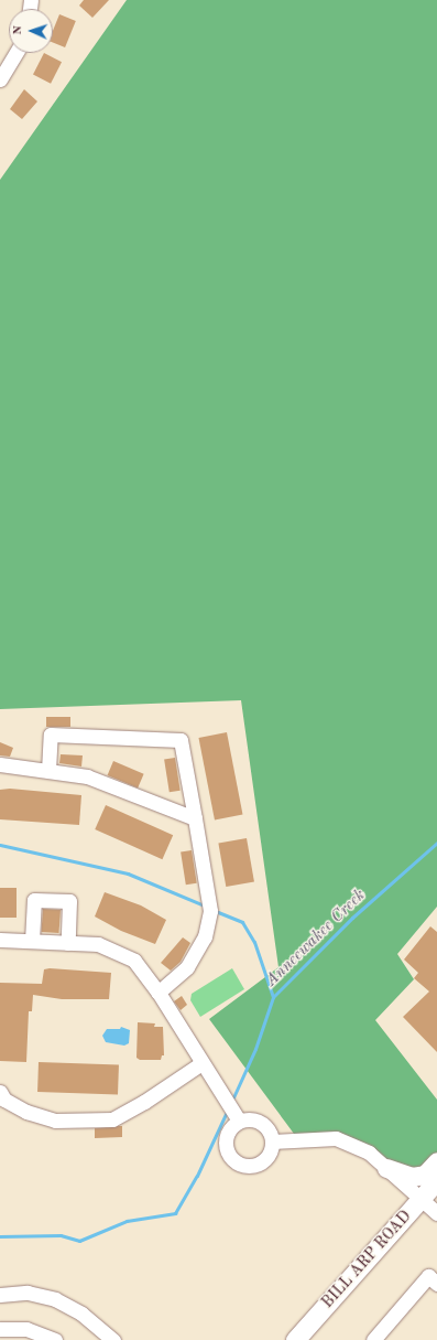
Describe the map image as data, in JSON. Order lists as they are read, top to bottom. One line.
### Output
{"streets":{"main road":["BILL ARP ROAD"]},"water":["Anneewakee Creek"],"north":"left"}
